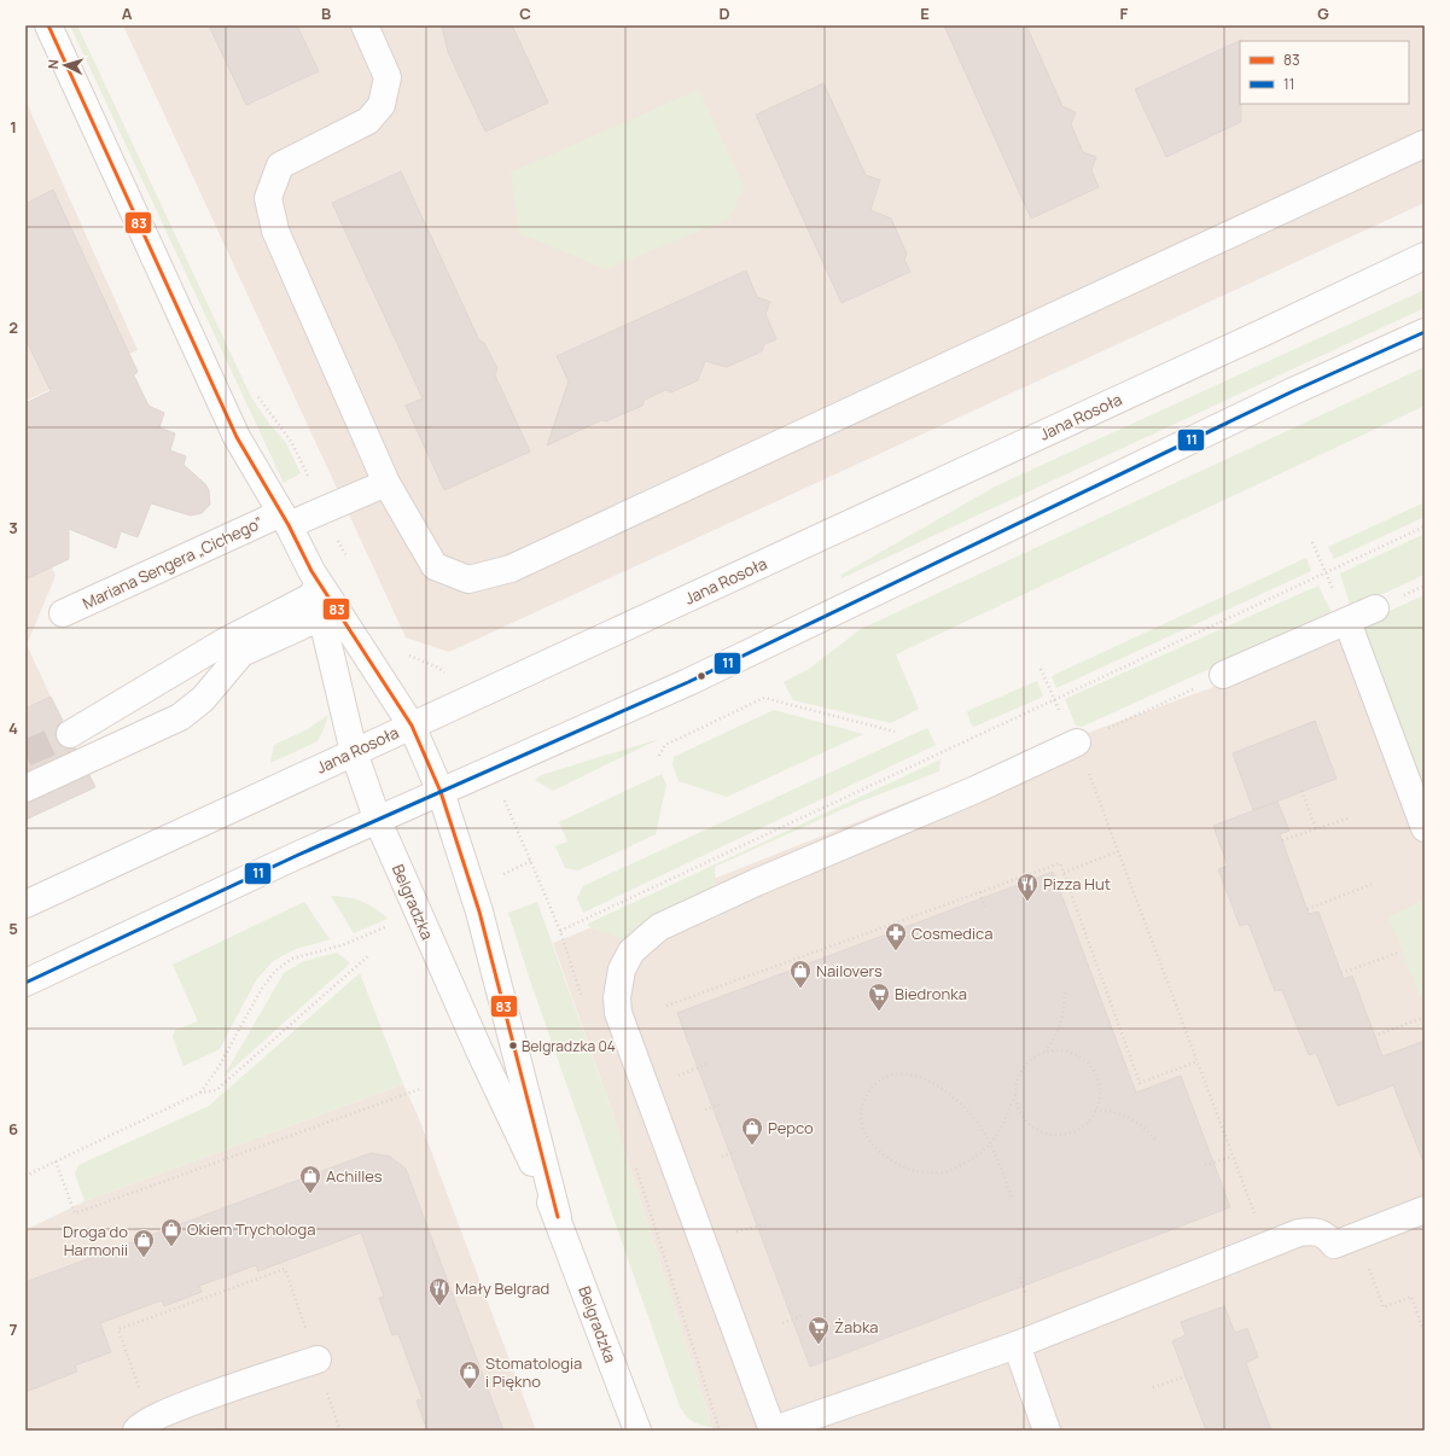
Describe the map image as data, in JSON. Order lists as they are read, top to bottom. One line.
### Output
{"streets":{"street":["Jana Rosoła","Mariana Sengera „Cichego”","Belgradzka"]},"crossings":[["Jana Rosoła","Belgradzka"],["Mariana Sengera „Cichego”","Belgradzka"]],"places":{"restaurant":["Pizza Hut","Mały Belgrad"],"pharmacy":["Cosmedica"],"shop":["Nailovers","Pepco","Achilles","Okiem Trychologa","Droga do Harmonii","Stomatologia i Piękno"],"supermarket":["Biedronka","Żabka"],"other":["Belgradzka 04"]},"lines":["transit line 83","transit line 11"],"legend":["83","11"],"north":"left","grid":{"columns":["A","B","C","D","E","F","G"],"rows":["1","2","3","4","5","6","7"]}}
